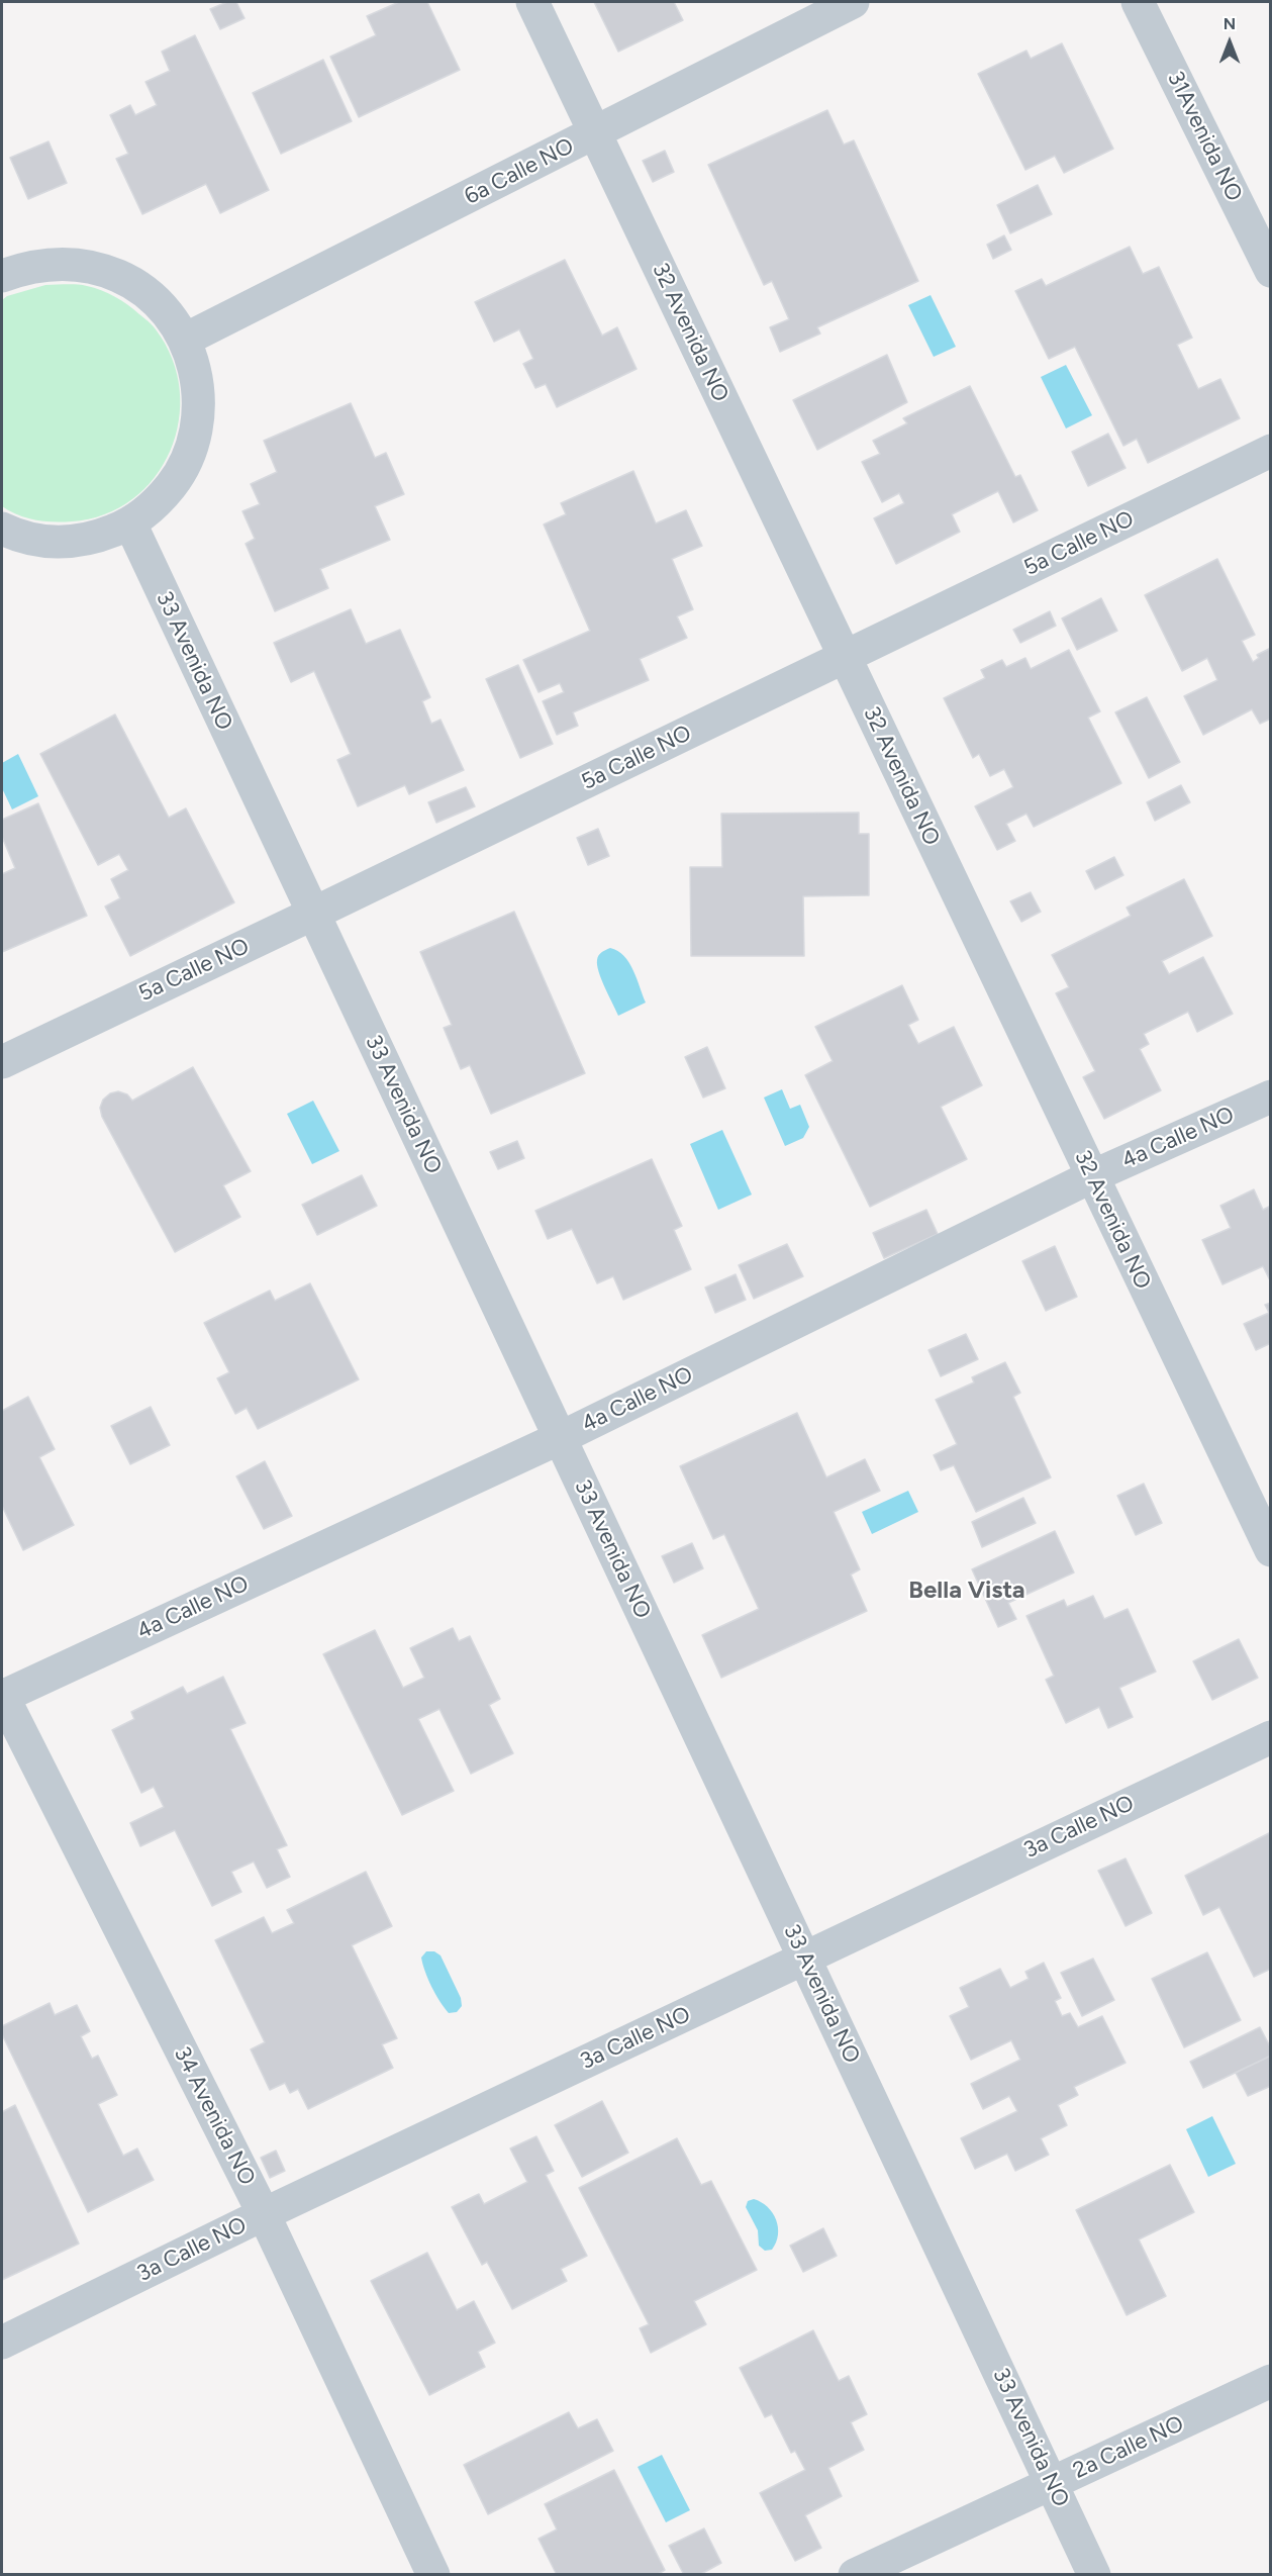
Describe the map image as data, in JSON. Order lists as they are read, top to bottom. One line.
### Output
{"streets":{"street":["31Avenida NO","6a Calle NO","32 Avenida NO","5a Calle NO","33 Avenida NO","4a Calle NO","3a Calle NO","34 Avenida NO","2a Calle NO"]},"crossings":[["6a Calle NO","32 Avenida NO"],["32 Avenida NO","5a Calle NO"],["32 Avenida NO","4a Calle NO"],["5a Calle NO","33 Avenida NO"],["33 Avenida NO","4a Calle NO"],["33 Avenida NO","3a Calle NO"],["33 Avenida NO","2a Calle NO"],["4a Calle NO","34 Avenida NO"],["3a Calle NO","34 Avenida NO"]],"districts":["Bella Vista"],"north":"top"}
